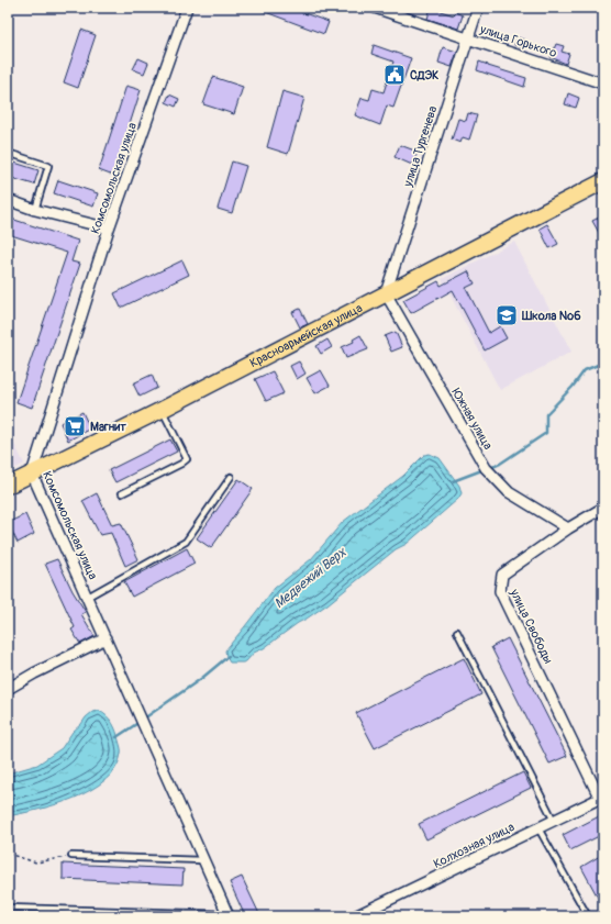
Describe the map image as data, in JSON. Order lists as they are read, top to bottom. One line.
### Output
{"streets":{"main road":["Красноармейская улица"],"street":["улица Горького","улица Тургенева","Комсомольская улица","Южная улица","улица Свободы","Колхозная улица"]},"crossings":[["улица Горького","улица Тургенева"],["улица Тургенева","Красноармейская улица"],["улица Тургенева","Южная улица"],["Комсомольская улица","Красноармейская улица"],["Красноармейская улица","Южная улица"],["Южная улица","улица Свободы"],["улица Свободы","Колхозная улица"]],"water":["Медвежий Верх"],"places":{"public building":["СДЭК"],"school or university":["Школа №6"],"supermarket":["Магнит"]}}
